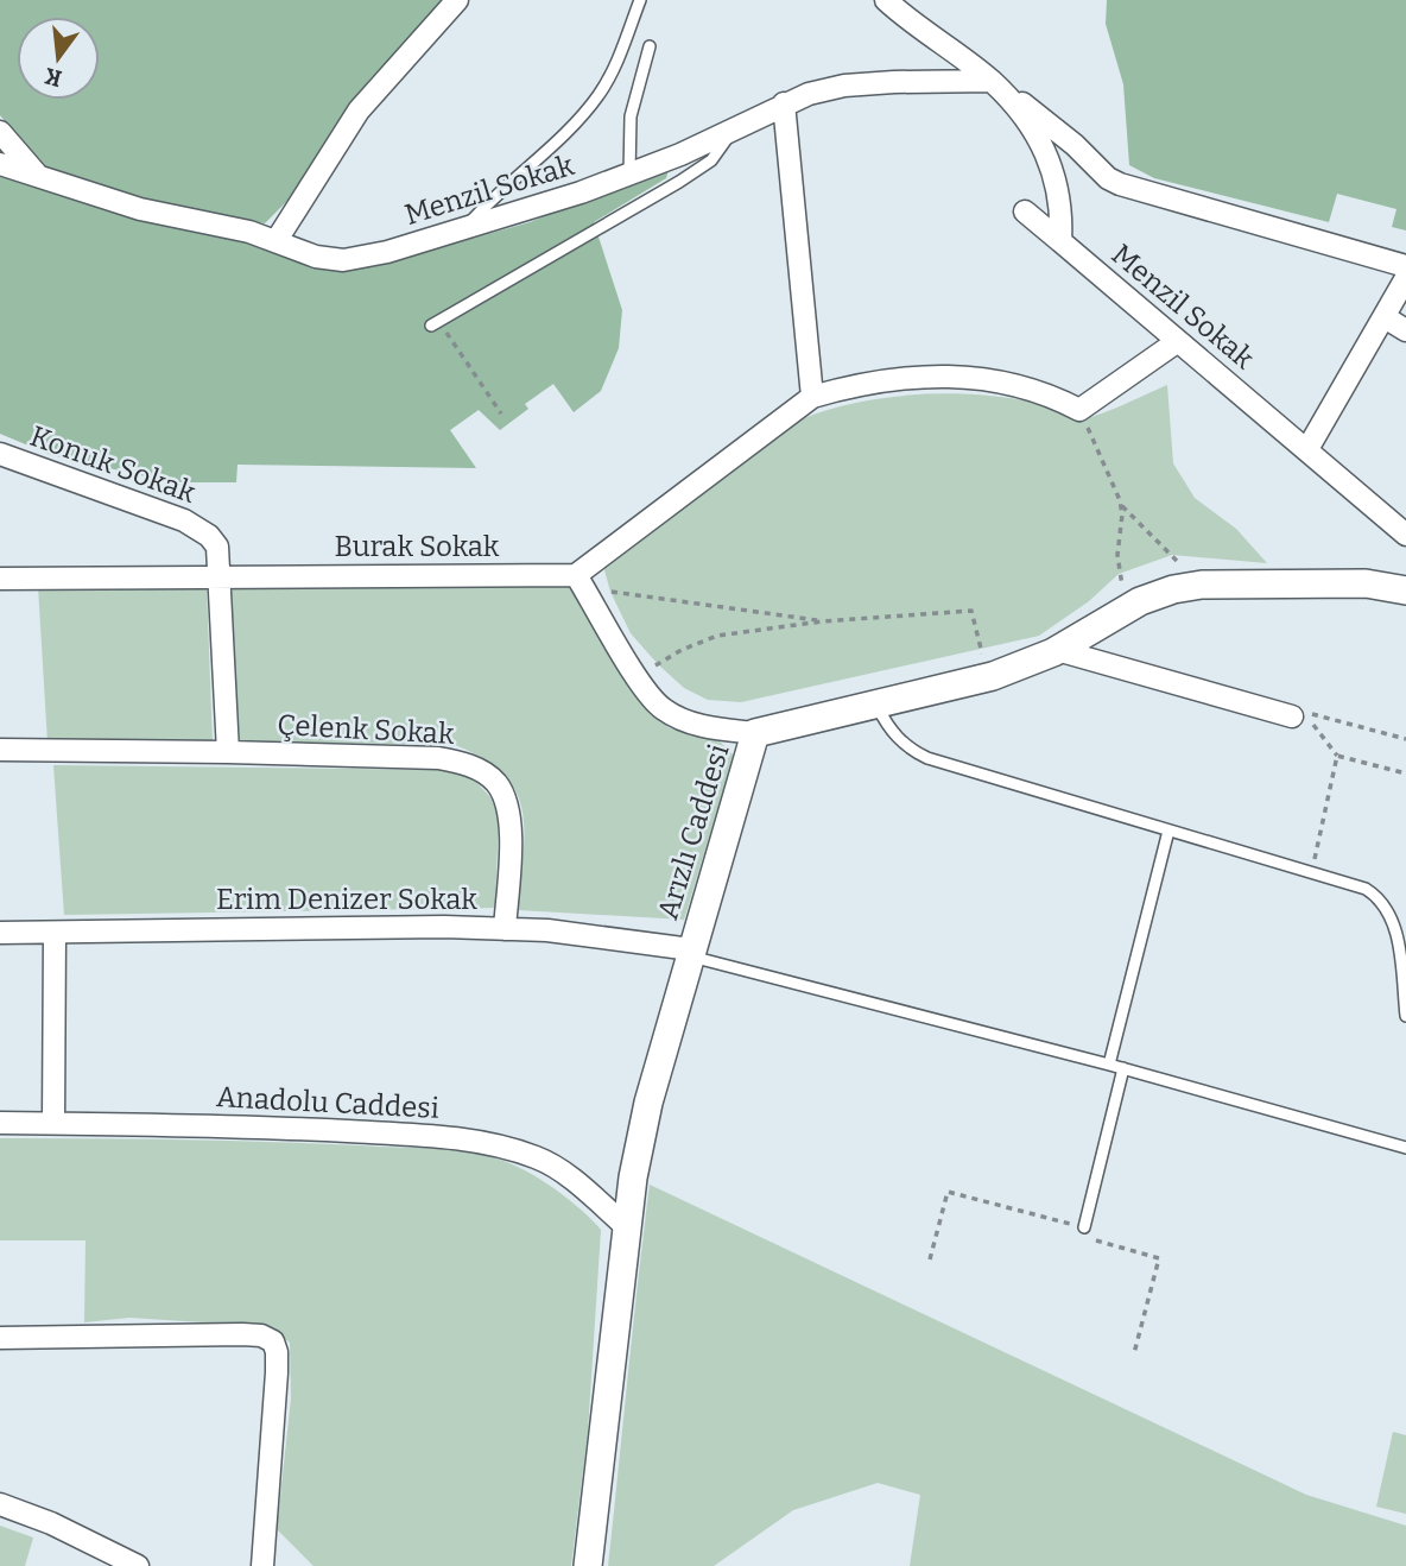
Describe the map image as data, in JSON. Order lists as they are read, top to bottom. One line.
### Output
{"streets":{"street":["Menzil Sokak","Konuk Sokak","Burak Sokak","Çelenk Sokak","Arızlı Caddesi","Erim Denizer Sokak","Anadolu Caddesi"]},"crossings":[["Konuk Sokak","Burak Sokak"],["Çelenk Sokak","Erim Denizer Sokak"],["Arızlı Caddesi","Erim Denizer Sokak"],["Arızlı Caddesi","Anadolu Caddesi"]],"north":"bottom"}
